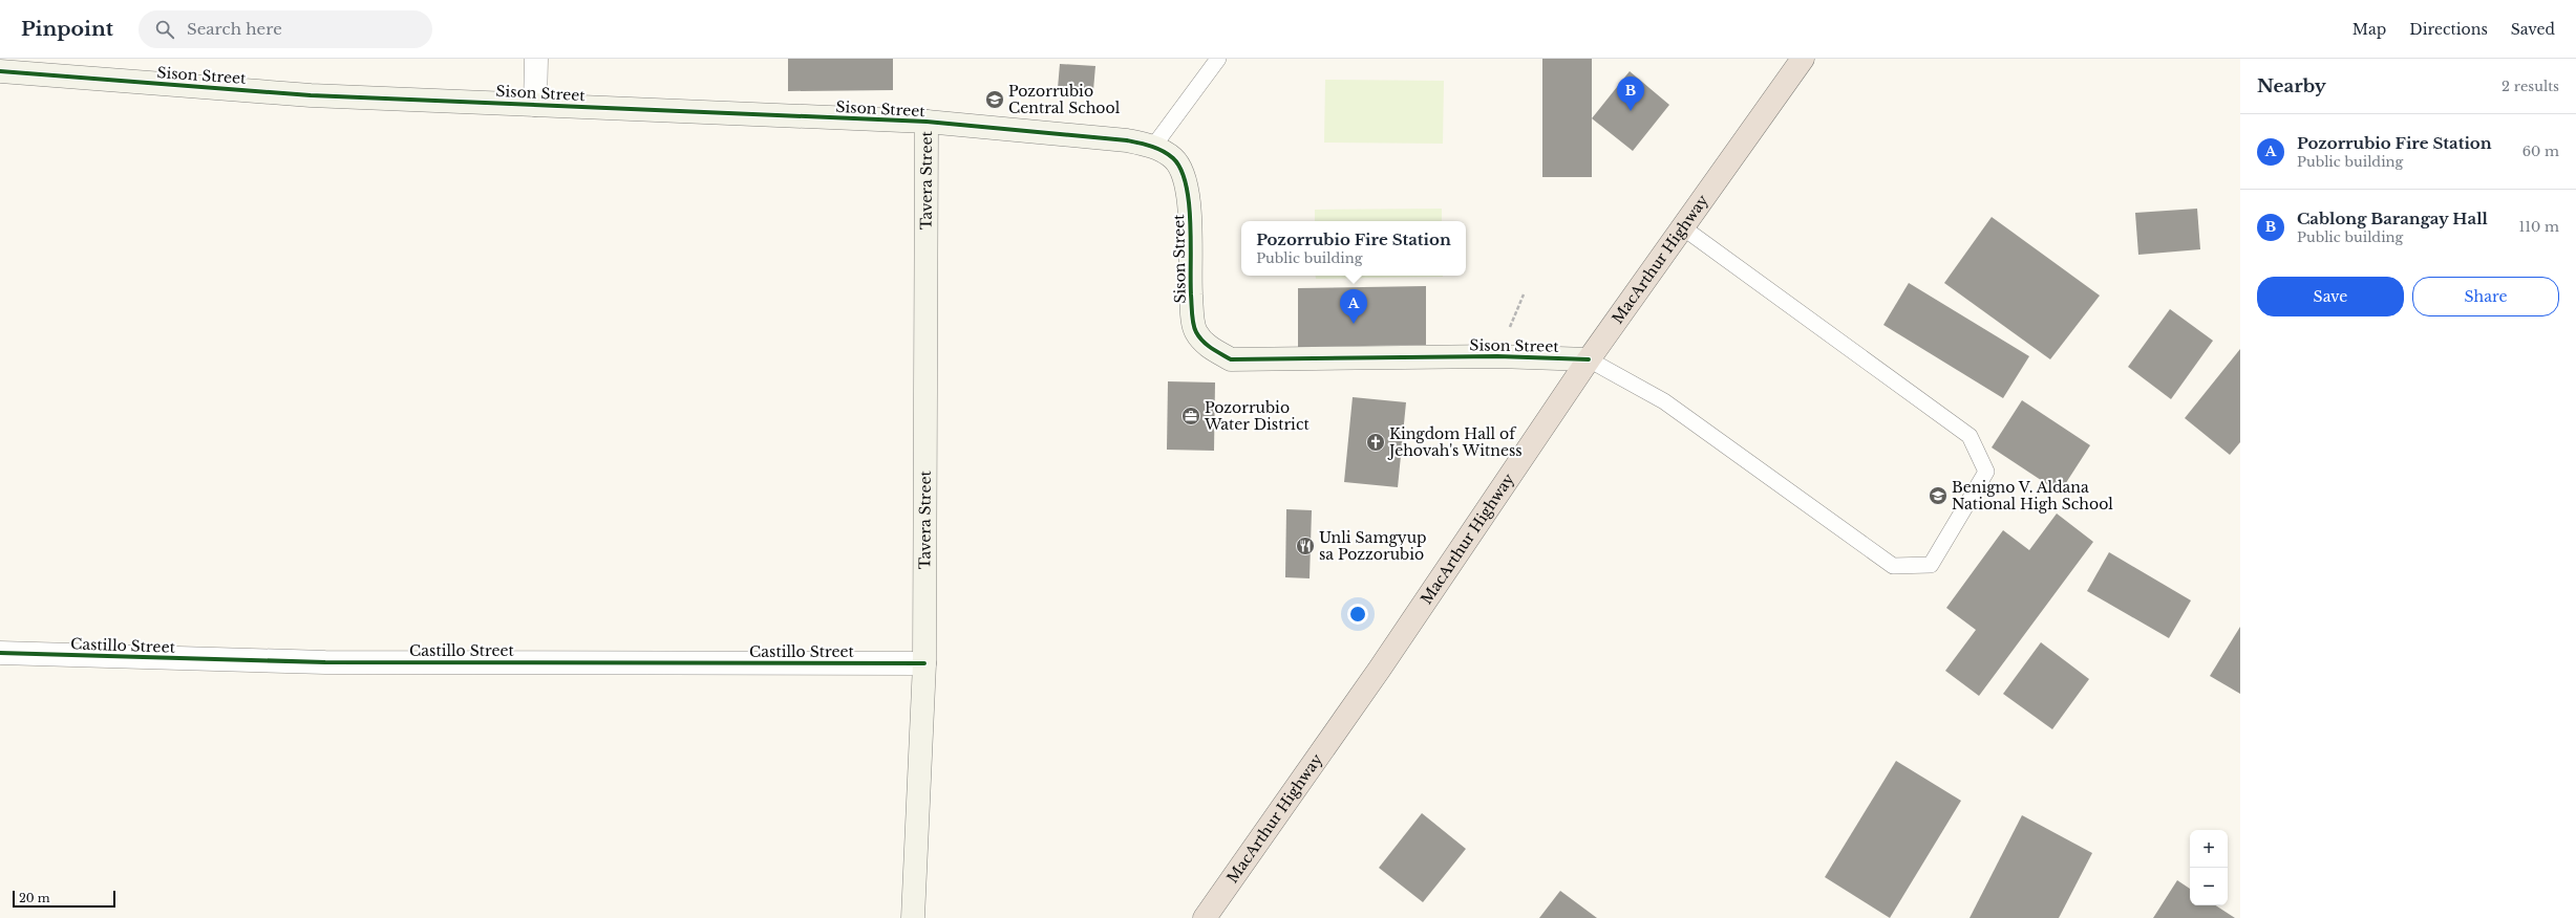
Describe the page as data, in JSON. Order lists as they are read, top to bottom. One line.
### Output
{"streets":{"highway":["MacArthur Highway"],"street":["Sison Street","Tavera Street","Castillo Street"]},"crossings":[["Sison Street","Tavera Street"],["Sison Street","MacArthur Highway"],["Tavera Street","Castillo Street"]],"places":{"school or university":["Pozorrubio Central School","Benigno V. Aldana National High School"],"office":["Pozorrubio Water District"],"church":["Kingdom Hall of Jehovah's Witness"],"restaurant":["Unli Samgyup sa Pozzorubio"]},"scale_bar":"20 m","page":{"header":"Pinpoint","search":"Search here","nav":["Map","Directions","Saved"],"heading":["Nearby","2 results"],"pins":["B","A"],"list":[{"mark":"A","name":"Pozorrubio Fire Station","note":"Public building","value":"60 m"},{"mark":"B","name":"Cablong Barangay Hall","note":"Public building","value":"110 m"}],"popup":["Pozorrubio Fire Station","Public building"],"buttons":["Save","Share"],"map_buttons":["+","−"],"scale":"20 m"}}
